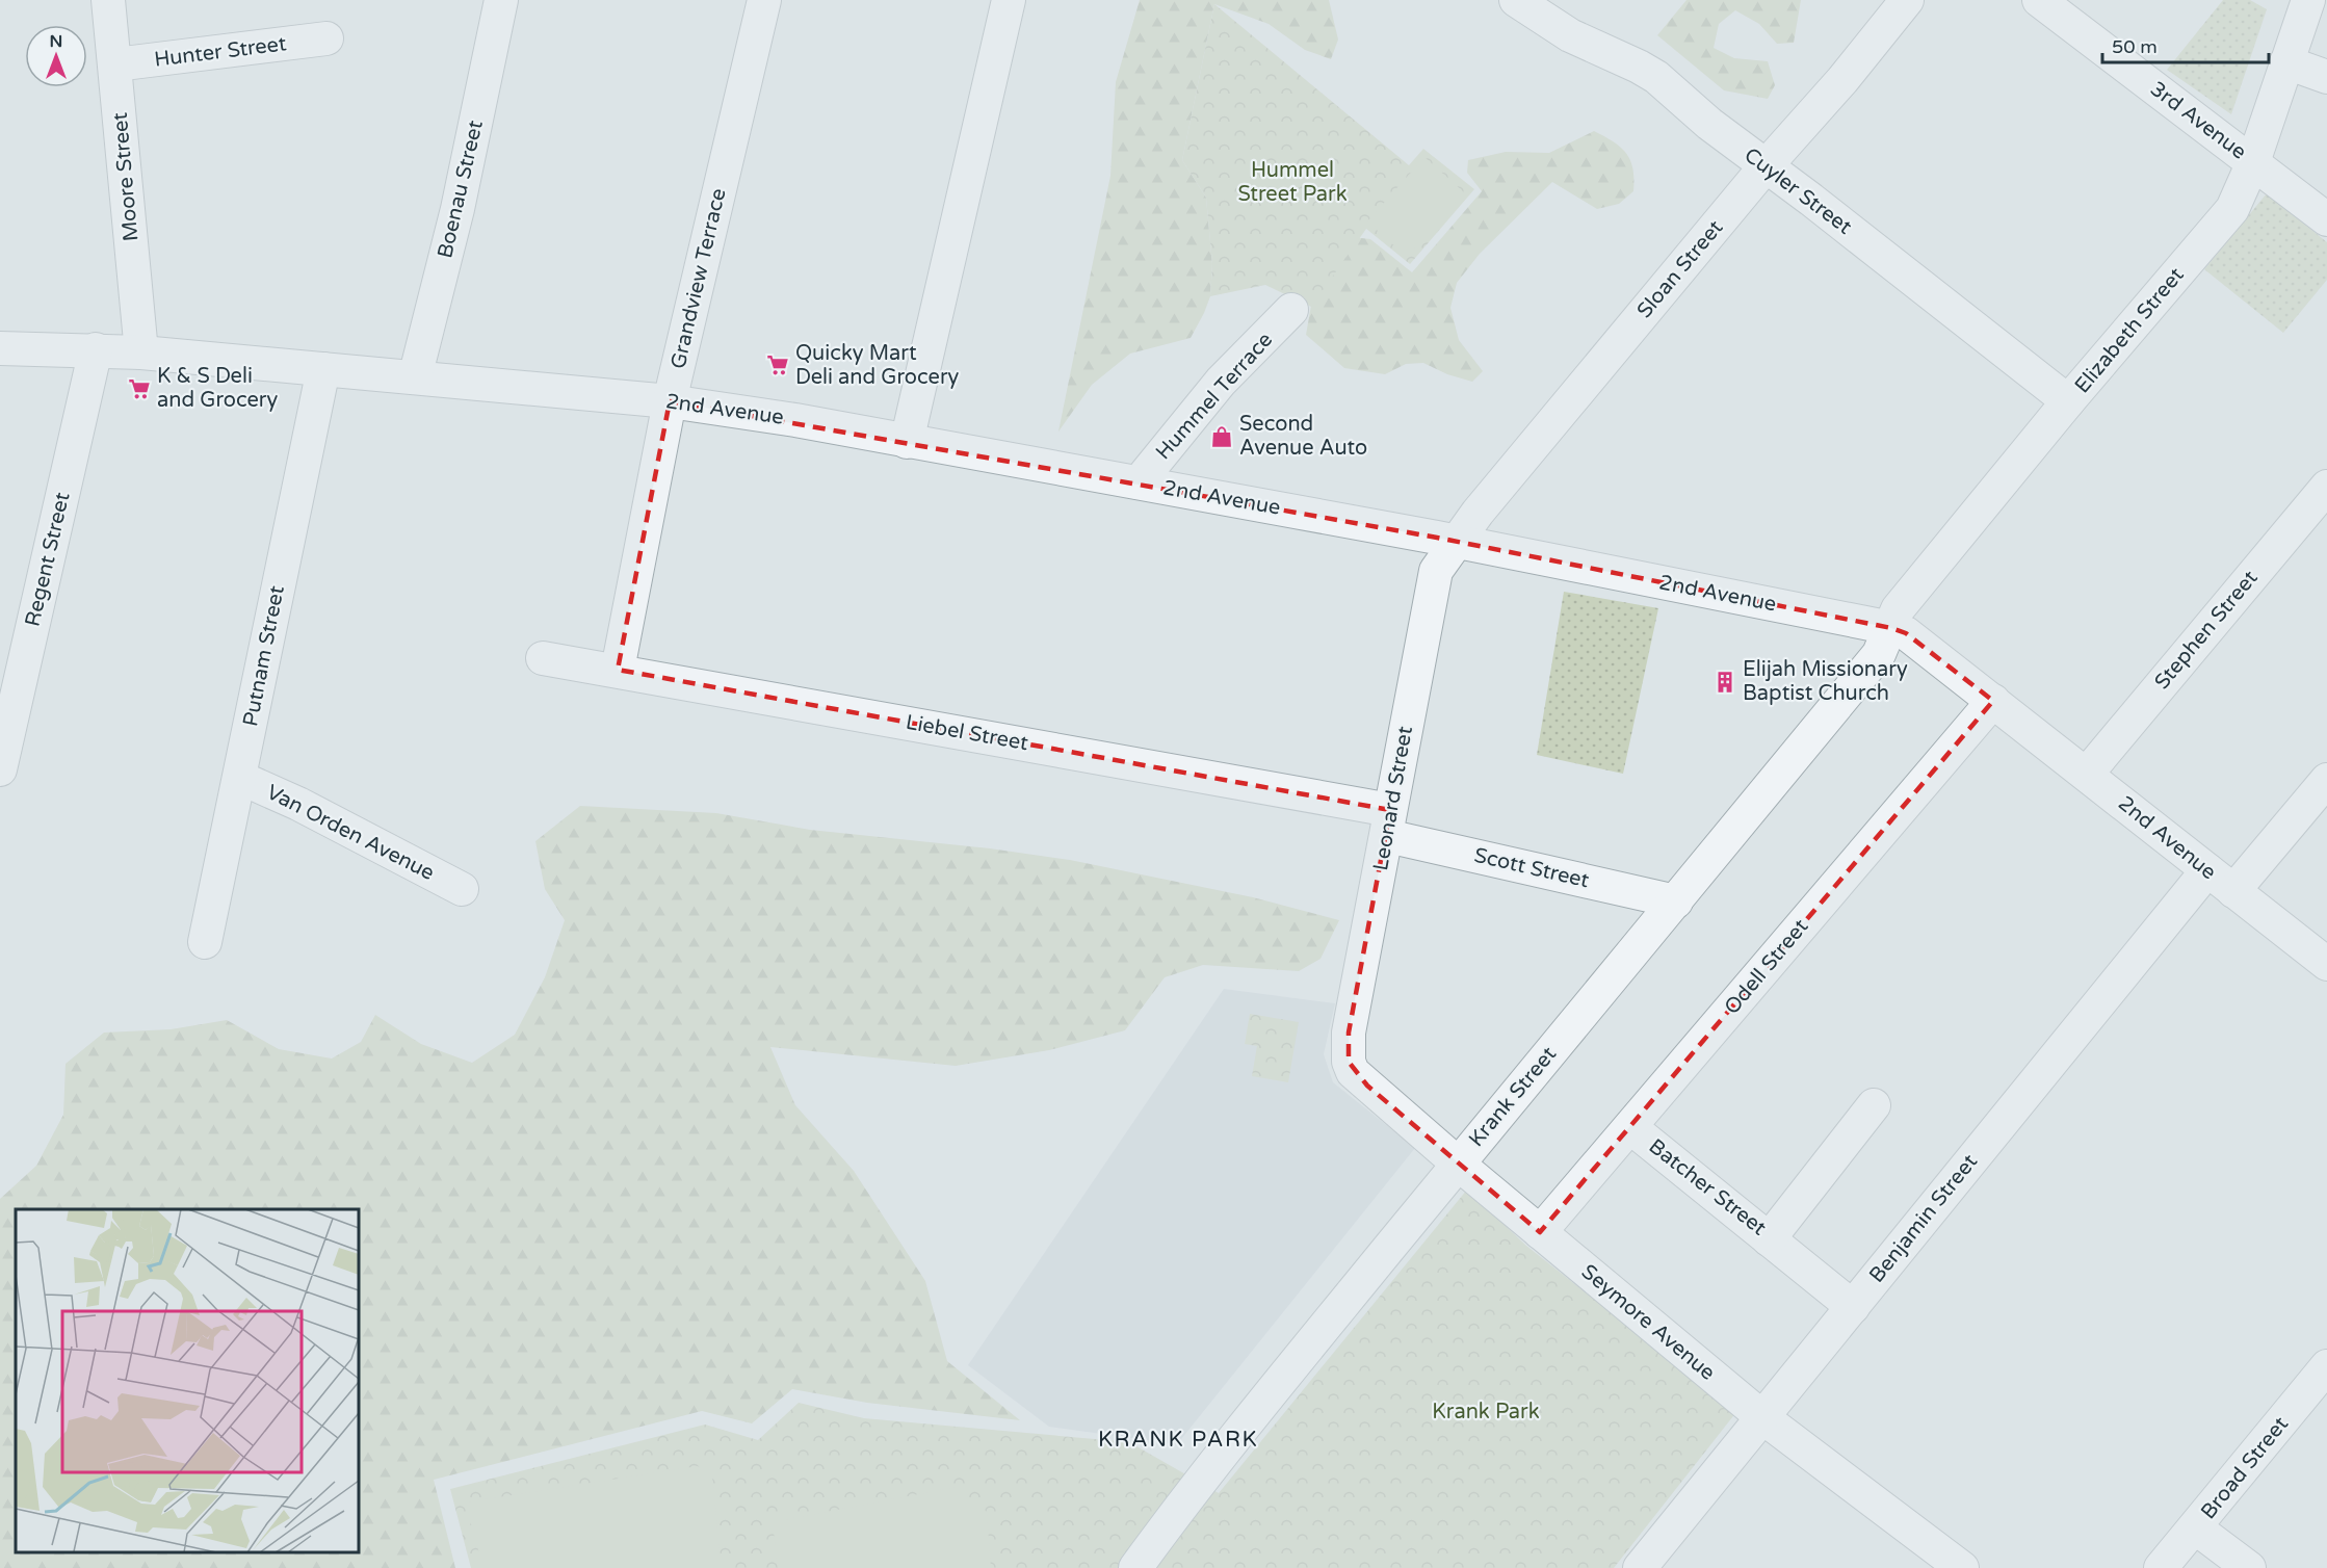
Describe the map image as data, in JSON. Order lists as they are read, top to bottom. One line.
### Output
{"streets":{"street":["Hunter Street","3rd Avenue","Moore Street","Boenau Street","Cuyler Street","Sloan Street","Grandview Terrace","Elizabeth Street","Hummel Terrace","2nd Avenue","Regent Street","Stephen Street","Putnam Street","Liebel Street","Leonard Street","Van Orden Avenue","Scott Street","Odell Street","Krank Street","Batcher Street","Benjamin Street","Seymore Avenue","Broad Street"]},"crossings":[["Hunter Street","Moore Street"],["3rd Avenue","Elizabeth Street"],["Moore Street","2nd Avenue"],["Boenau Street","2nd Avenue"],["Cuyler Street","Sloan Street"],["Cuyler Street","Elizabeth Street"],["Sloan Street","2nd Avenue"],["Sloan Street","Leonard Street"],["Grandview Terrace","2nd Avenue"],["Grandview Terrace","Liebel Street"],["Elizabeth Street","2nd Avenue"],["Elizabeth Street","Krank Street"],["Hummel Terrace","2nd Avenue"],["2nd Avenue","Regent Street"],["2nd Avenue","Stephen Street"],["2nd Avenue","Putnam Street"],["2nd Avenue","Leonard Street"],["2nd Avenue","Odell Street"],["2nd Avenue","Krank Street"],["2nd Avenue","Benjamin Street"],["Putnam Street","Van Orden Avenue"],["Liebel Street","Leonard Street"],["Liebel Street","Scott Street"],["Leonard Street","Scott Street"],["Leonard Street","Seymore Avenue"],["Scott Street","Krank Street"],["Odell Street","Batcher Street"],["Odell Street","Seymore Avenue"],["Krank Street","Seymore Avenue"],["Benjamin Street","Seymore Avenue"]],"districts":["KRANK PARK"],"parks":["Hummel Street Park","Krank Park"],"places":{"supermarket":["Quicky Mart Deli and Grocery","K & S Deli and Grocery"],"shop":["Second Avenue Auto"],"building":["Elijah Missionary Baptist Church"]},"scale_bar":"50 m","north":"top"}
